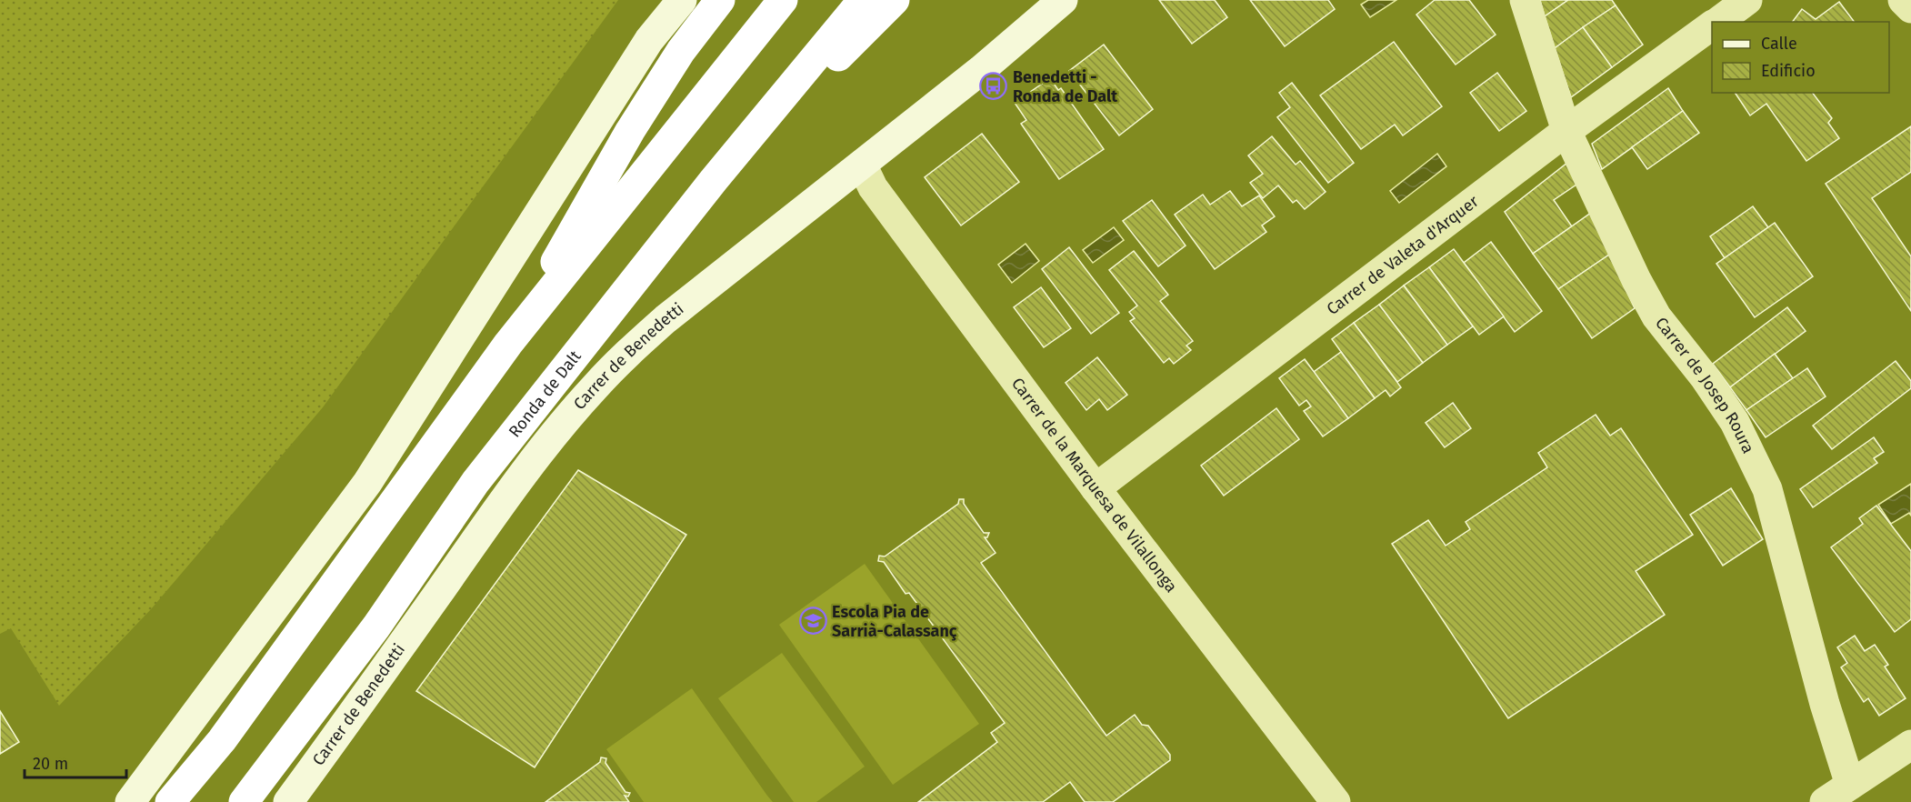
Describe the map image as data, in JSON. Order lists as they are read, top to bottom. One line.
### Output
{"streets":{"highway":["Ronda de Dalt"],"street":["Carrer de Valeta d'Arquer","Carrer de Benedetti","Carrer de Josep Roura","Carrer de la Marquesa de Vilallonga"]},"crossings":[["Carrer de Valeta d'Arquer","Carrer de Josep Roura"],["Carrer de Valeta d'Arquer","Carrer de la Marquesa de Vilallonga"],["Carrer de Benedetti","Carrer de la Marquesa de Vilallonga"]],"places":{"bus stop":["Benedetti - Ronda de Dalt"],"school or university":["Escola Pia de Sarrià-Calassanç"]},"legend":["Calle","Edificio"],"scale_bar":"20 m"}
